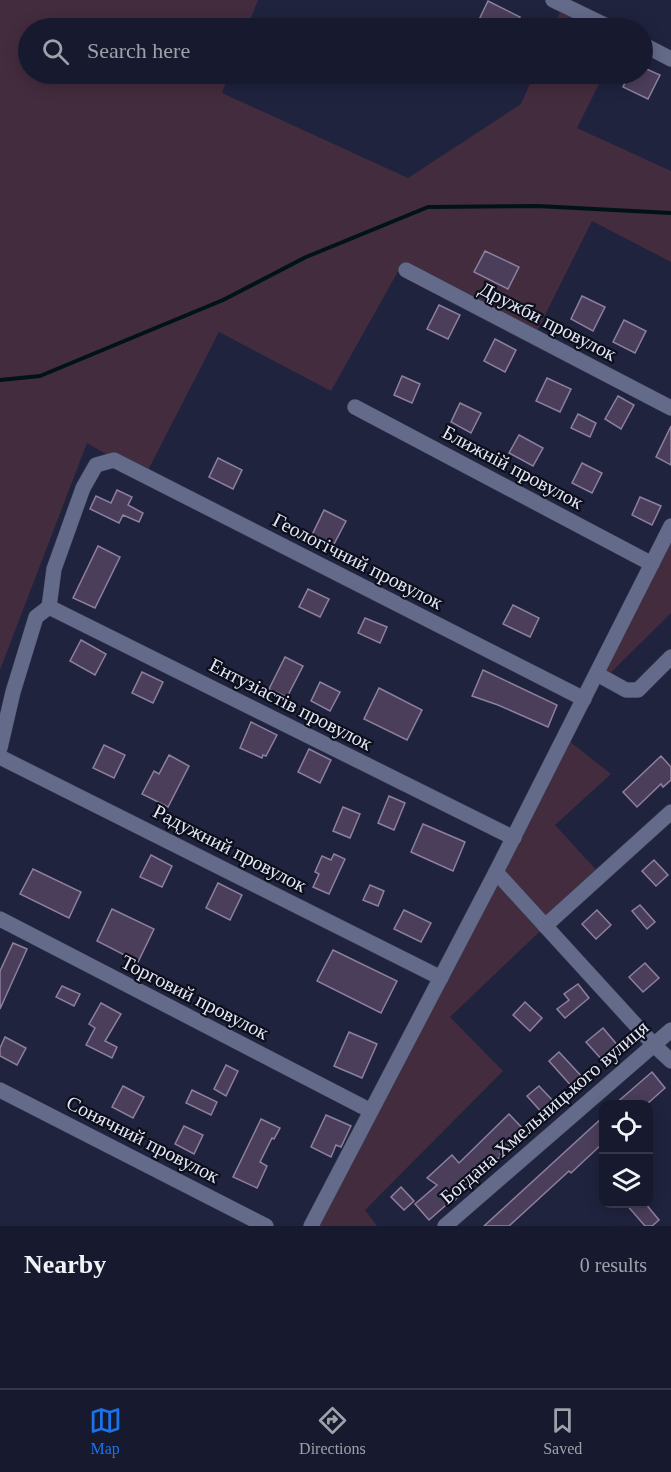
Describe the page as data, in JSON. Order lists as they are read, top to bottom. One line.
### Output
{"streets":{"street":["Дружби провулок","Ближній провулок","Геологічний провулок","Ентузіастів провулок","Радужний провулок","Торговий провулок","Богдана Хмельницького вулиця","Сонячний провулок"]},"crossings":[["Геологічний провулок","Ентузіастів провулок"]],"page":{"search":"Search here","heading":["Nearby","0 results"],"nav":["Map","Directions","Saved"]}}
